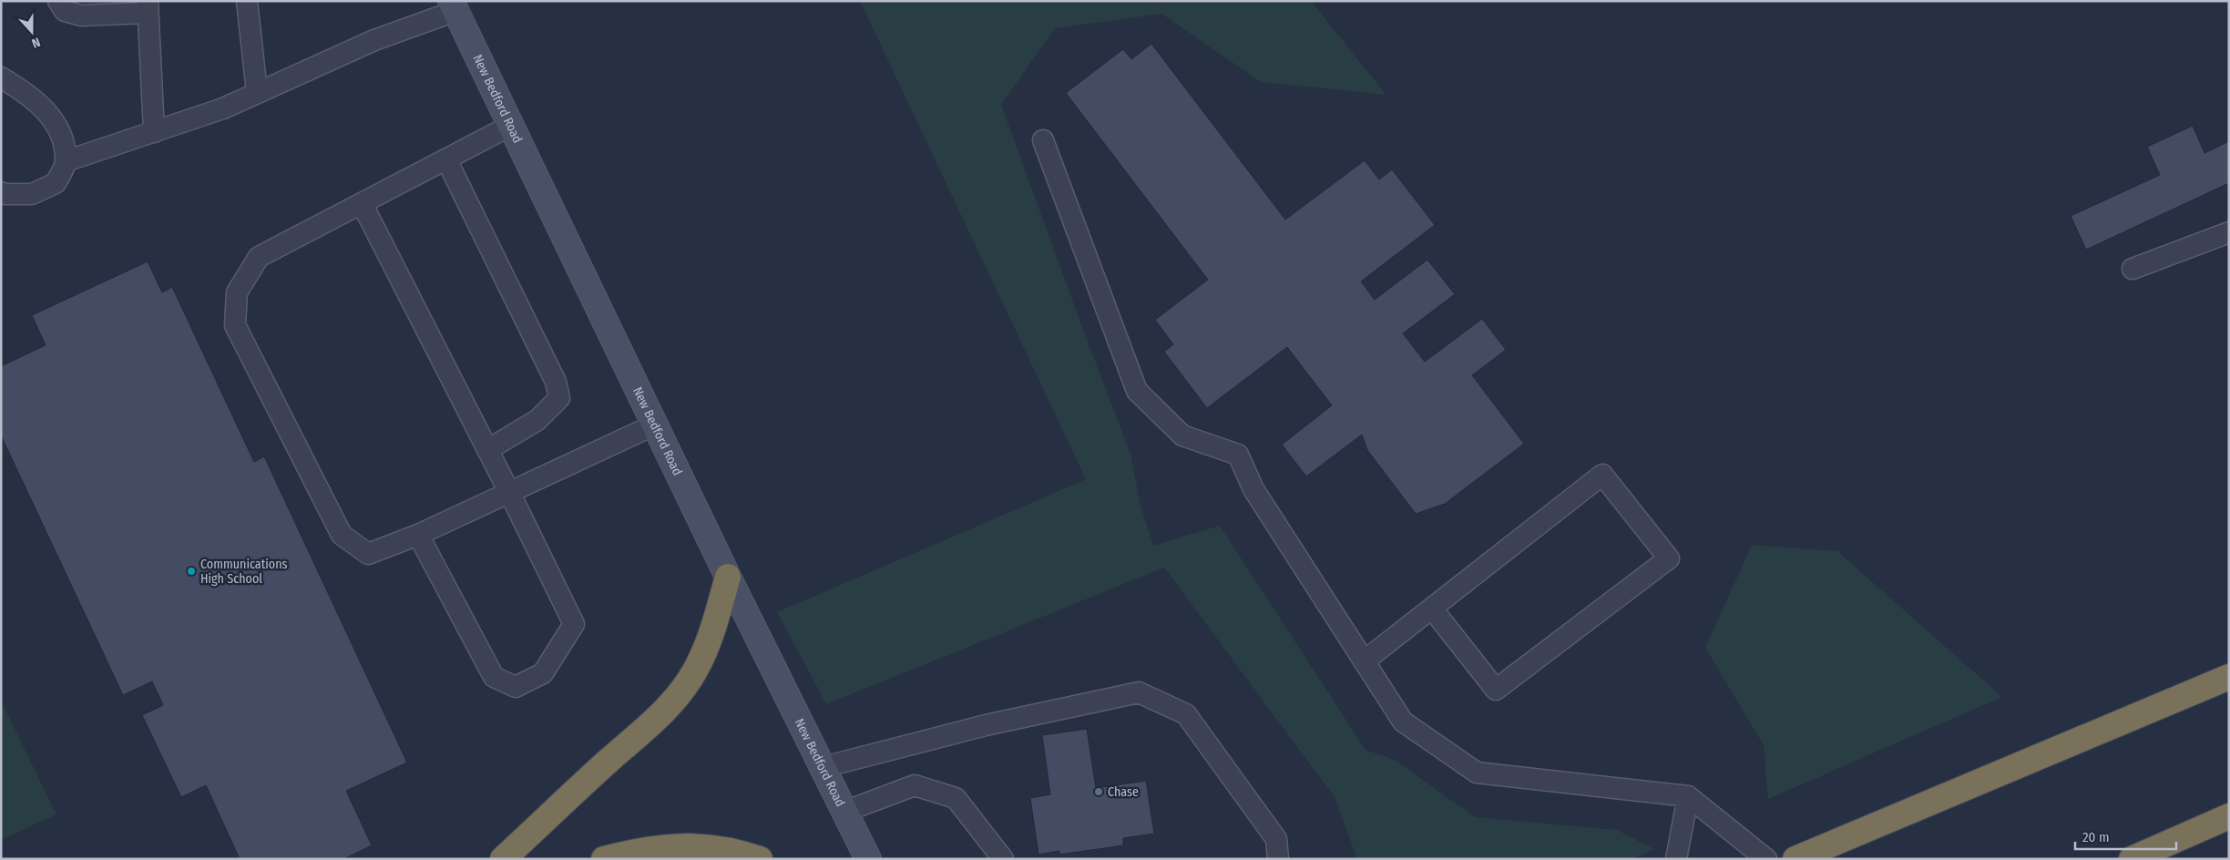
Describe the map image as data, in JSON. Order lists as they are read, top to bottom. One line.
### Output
{"streets":{"street":["New Bedford Road"]},"places":["Communications High School","Chase"],"scale_bar":"20 m","north":"bottom"}
